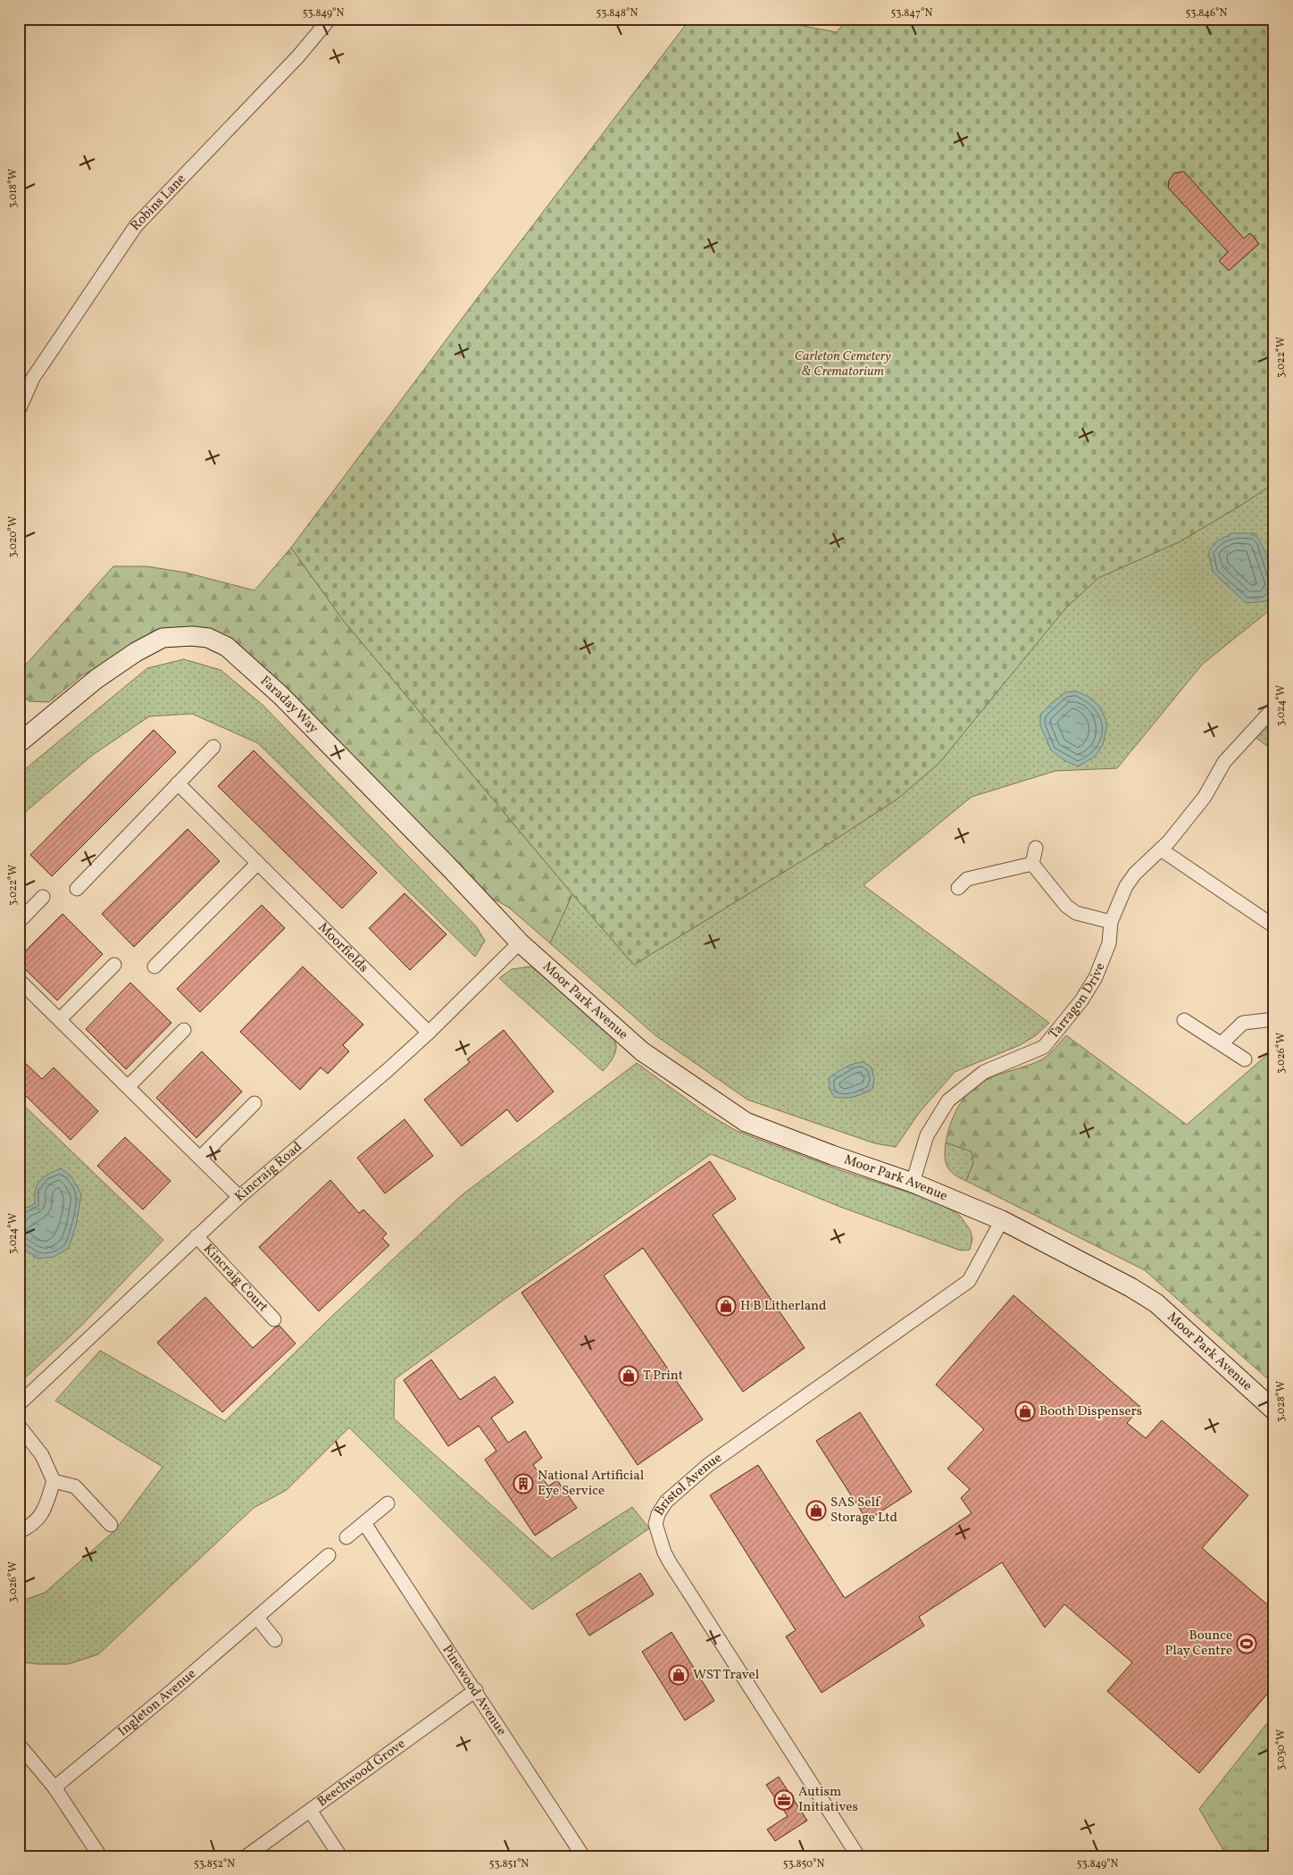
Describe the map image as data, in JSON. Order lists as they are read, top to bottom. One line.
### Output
{"streets":{"street":["Robins Lane","Faraday Way","Moorfields","Moor Park Avenue","Tarragon Drive","Kincraig Road","Kincraig Court","Bristol Avenue","Pinewood Avenue","Ingleton Avenue","Beechwood Grove"]},"crossings":[["Faraday Way","Moor Park Avenue"],["Faraday Way","Kincraig Road"],["Moorfields","Kincraig Road"],["Moor Park Avenue","Tarragon Drive"],["Moor Park Avenue","Kincraig Road"],["Moor Park Avenue","Bristol Avenue"],["Kincraig Road","Kincraig Court"],["Pinewood Avenue","Beechwood Grove"]],"parks":["Carleton Cemetery & Crematorium"],"places":{"shop":["H B Litherland","T Print","Booth Dispensers","SAS Self Storage Ltd","WST Travel"],"building":["National Artificial Eye Service"],"sports":["Bounce Play Centre"],"office":["Autism Initiatives"]},"coordinates":["53.849°N","53.848°N","53.847°N","53.846°N","3.018°W","3.022°W","3.020°W","3.024°W","3.026°W","3.028°W","3.030°W","53.852°N","53.851°N","53.850°N"]}
